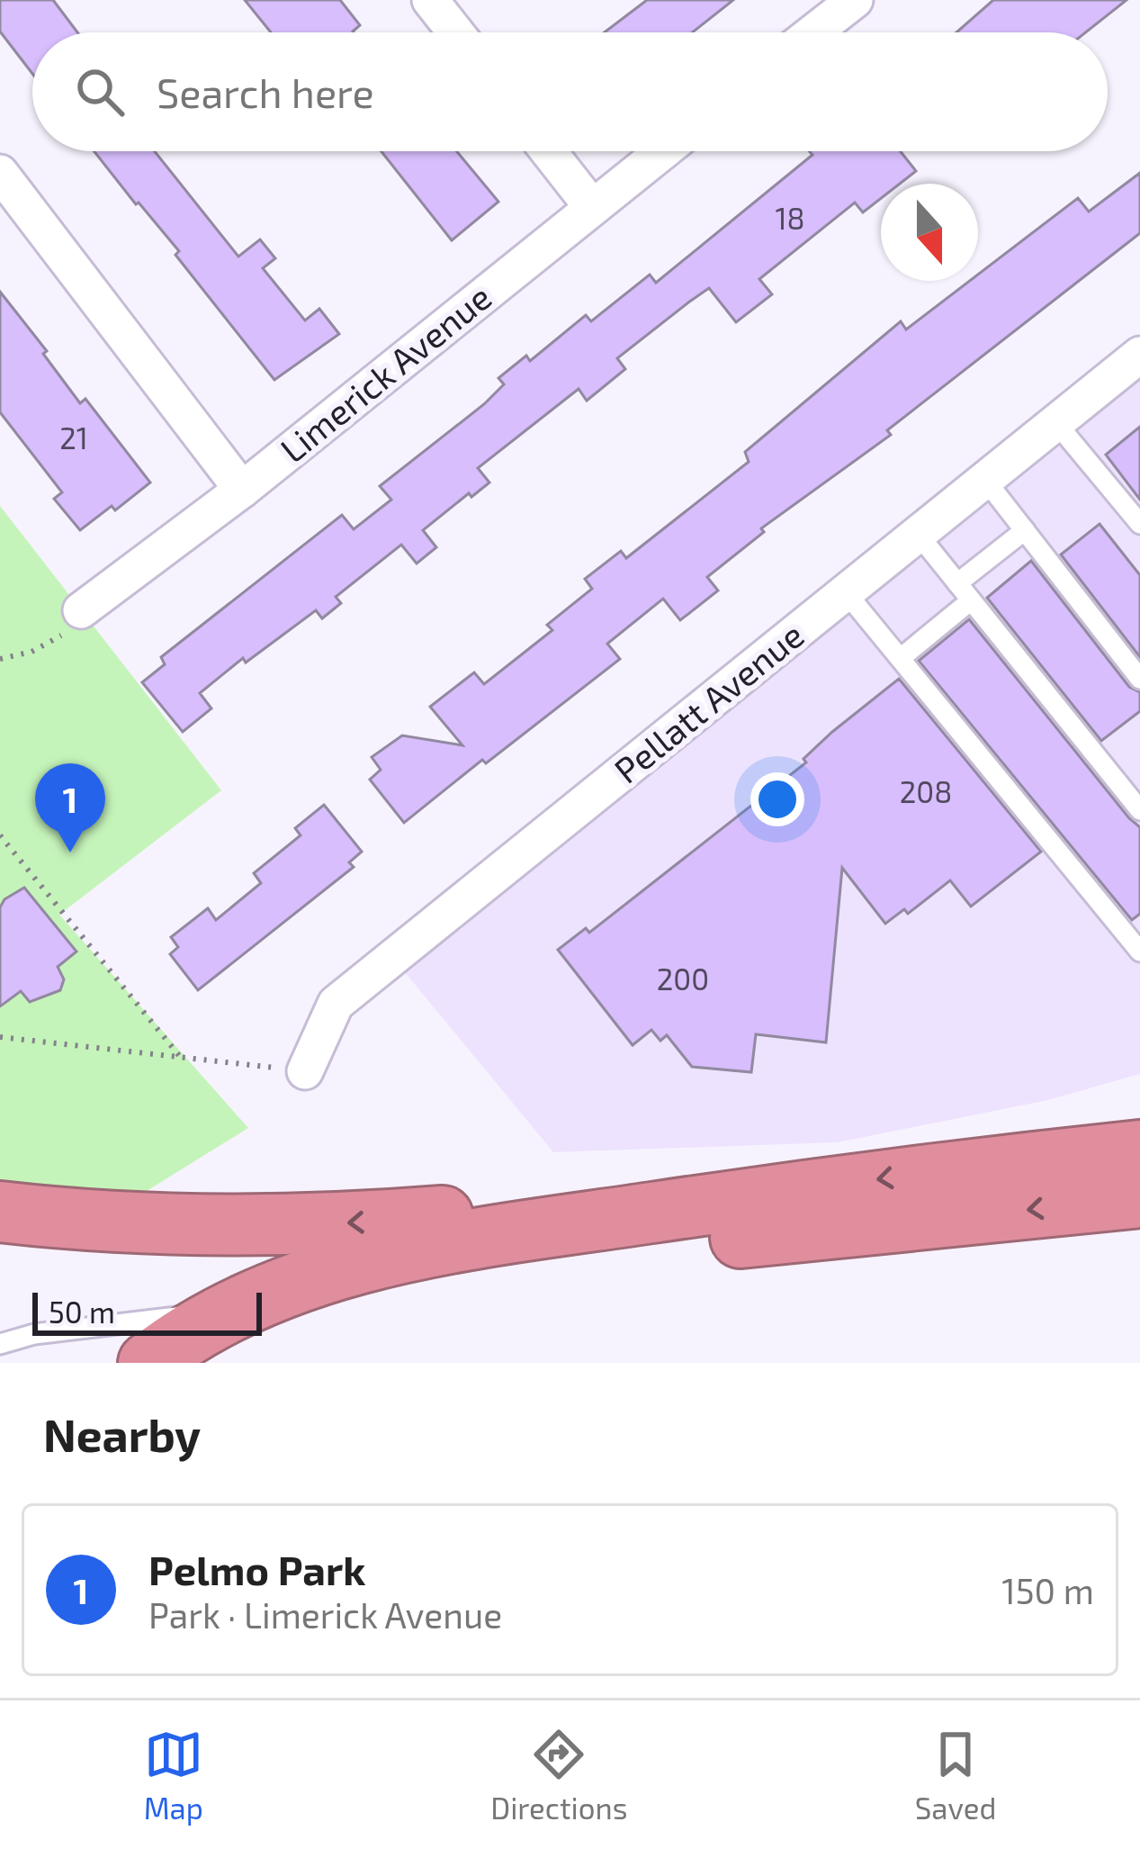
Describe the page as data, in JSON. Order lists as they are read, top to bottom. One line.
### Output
{"streets":{"street":["Limerick Avenue","Pellatt Avenue"]},"house_numbers":["18","21","208","200"],"scale_bar":"50 m","north":"bottom","page":{"search":"Search here","pins":"1","scale":"50 m","heading":"Nearby","list":[{"mark":"1","name":"Pelmo Park","note":"Park · Limerick Avenue","value":"150 m"}],"nav":["Map","Directions","Saved"]}}
